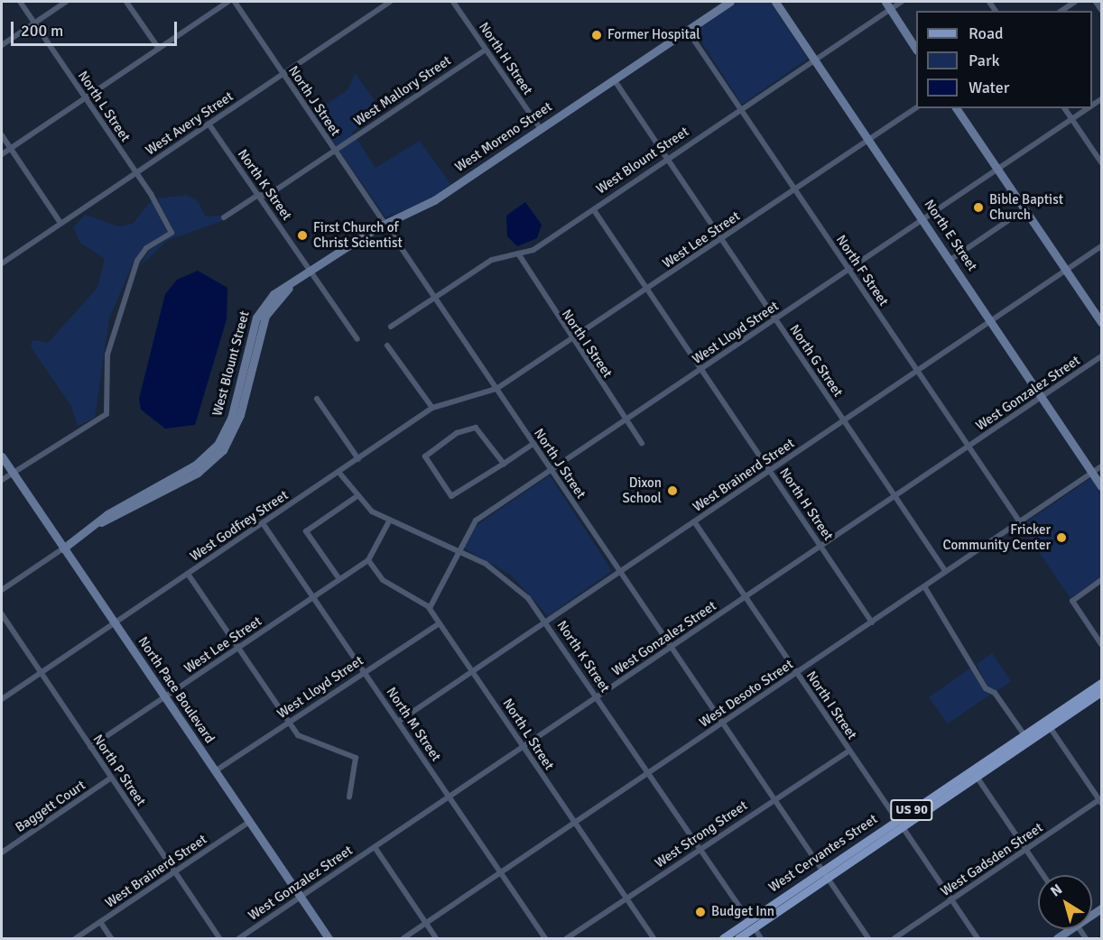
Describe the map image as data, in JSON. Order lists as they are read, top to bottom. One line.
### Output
{"streets":{"main road":["US 90","West Cervantes Street"],"street":["North H Street","West Mallory Street","North J Street","North L Street","West Avery Street","West Moreno Street","West Blount Street","North K Street","North E Street","West Lee Street","North F Street","West Lloyd Street","North I Street","North G Street","West Gonzalez Street","West Brainerd Street","West Godfrey Street","North Pace Boulevard","West Desoto Street","North M Street","North P Street","Baggett Court","West Strong Street","West Gadsden Street"]},"crossings":[["North H Street","West Mallory Street"],["North H Street","West Moreno Street"],["North H Street","West Blount Street"],["North H Street","West Lee Street"],["North H Street","West Lloyd Street"],["North H Street","West Gonzalez Street"],["North H Street","West Brainerd Street"],["North H Street","West Desoto Street"],["West Mallory Street","North J Street"],["West Mallory Street","North K Street"],["North J Street","West Avery Street"],["North J Street","West Moreno Street"],["North J Street","West Blount Street"],["North J Street","West Lee Street"],["North J Street","West Lloyd Street"],["North J Street","West Gonzalez Street"],["North J Street","West Brainerd Street"],["North J Street","West Godfrey Street"],["North J Street","West Desoto Street"],["North J Street","West Strong Street"],["North J Street","West Cervantes Street"],["North L Street","West Avery Street"],["North L Street","West Lee Street"],["North L Street","West Lloyd Street"],["North L Street","West Gonzalez Street"],["North L Street","West Brainerd Street"],["North L Street","North Pace Boulevard"],["North L Street","West Desoto Street"],["North L Street","West Strong Street"],["West Avery Street","North K Street"],["West Moreno Street","West Blount Street"],["West Moreno Street","North K Street"],["West Moreno Street","North F Street"],["West Moreno Street","North G Street"],["West Blount Street","North E Street"],["West Blount Street","North F Street"],["West Blount Street","North I Street"],["West Blount Street","North G Street"],["West Blount Street","North Pace Boulevard"],["North K Street","West Lloyd Street"],["North K Street","West Gonzalez Street"],["North K Street","West Brainerd Street"],["North K Street","West Godfrey Street"],["North K Street","West Desoto Street"],["North K Street","West Strong Street"],["North K Street","West Cervantes Street"],["North E Street","West Lee Street"],["North E Street","West Lloyd Street"],["North E Street","West Gonzalez Street"],["North E Street","West Brainerd Street"],["North E Street","West Desoto Street"],["West Lee Street","North F Street"],["West Lee Street","North I Street"],["West Lee Street","North G Street"],["West Lee Street","West Godfrey Street"],["West Lee Street","North Pace Boulevard"],["West Lee Street","North M Street"],["West Lee Street","North P Street"],["North F Street","West Lloyd Street"],["North F Street","West Gonzalez Street"],["North F Street","West Brainerd Street"],["North F Street","West Desoto Street"],["West Lloyd Street","North I Street"],["West Lloyd Street","North G Street"],["West Lloyd Street","North Pace Boulevard"],["West Lloyd Street","North M Street"],["North I Street","West Gonzalez Street"],["North I Street","West Brainerd Street"],["North I Street","West Desoto Street"],["North I Street","West Strong Street"],["North I Street","West Cervantes Street"],["North I Street","West Gadsden Street"],["North G Street","West Gonzalez Street"],["North G Street","West Brainerd Street"],["North G Street","West Desoto Street"],["West Gonzalez Street","North Pace Boulevard"],["West Gonzalez Street","North M Street"],["West Brainerd Street","North Pace Boulevard"],["West Brainerd Street","North M Street"],["West Brainerd Street","North P Street"],["West Godfrey Street","North Pace Boulevard"],["West Godfrey Street","North M Street"],["West Godfrey Street","North P Street"],["West Desoto Street","North M Street"],["North P Street","Baggett Court"]],"places":["Former Hospital","Bible Baptist Church","First Church of Christ Scientist","Dixon School","Fricker Community Center","Budget Inn"],"legend":["Road","Park","Water"],"scale_bar":"200 m","north":"top left"}
